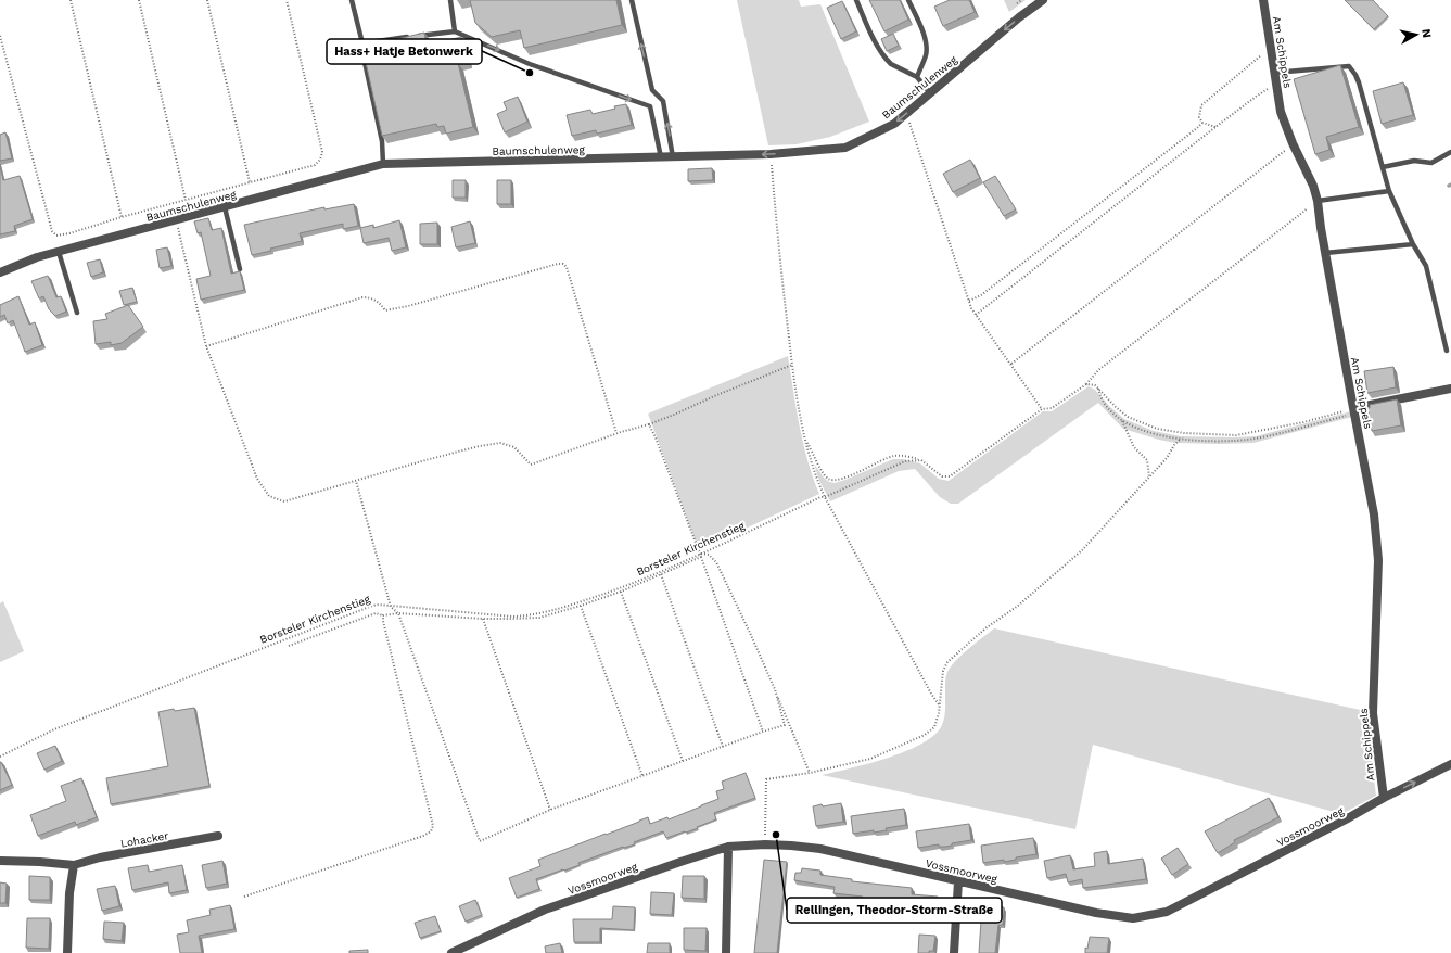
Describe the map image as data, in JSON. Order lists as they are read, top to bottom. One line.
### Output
{"streets":{"street":["Am Schippels","Baumschulenweg","Vossmoorweg","Lohacker"],"path":["Borsteler Kirchenstieg"]},"crossings":[["Am Schippels","Vossmoorweg"]],"places":["Hass+ Hatje Betonwerk","Rellingen, Theodor-Storm-Straße"],"north":"right"}
